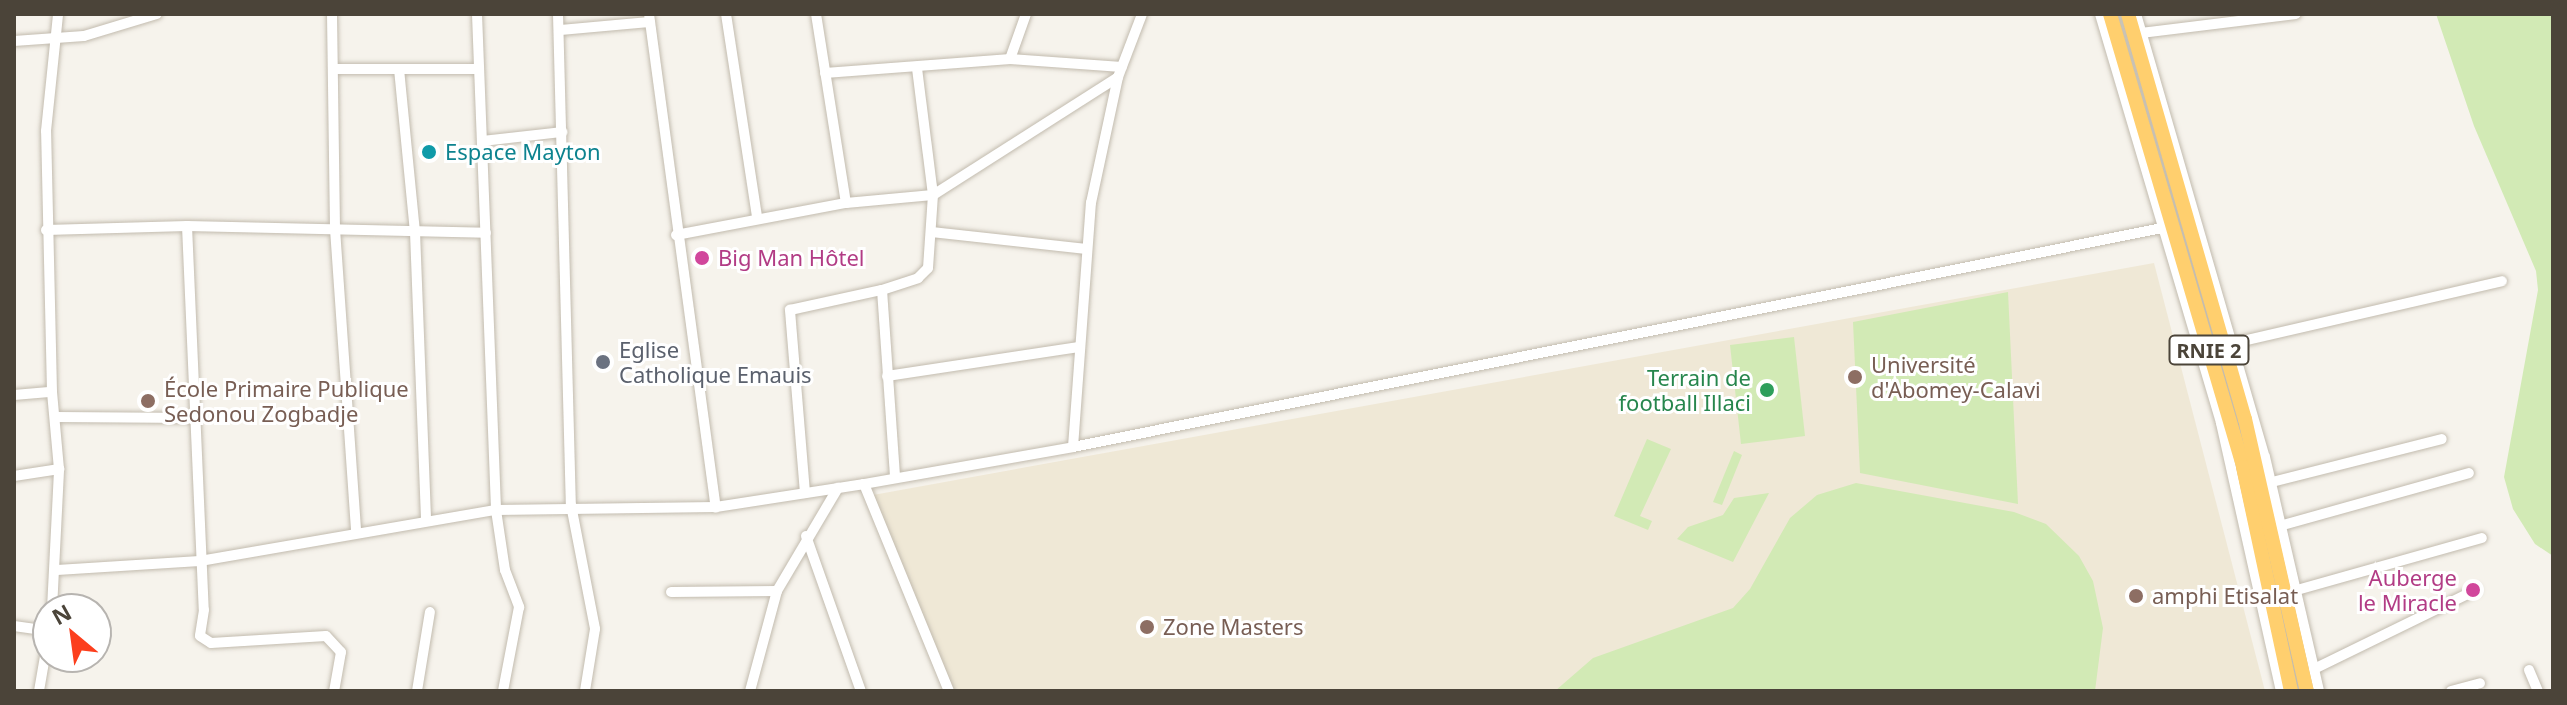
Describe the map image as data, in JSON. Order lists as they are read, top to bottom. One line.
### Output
{"streets":{"highway":["RNIE 2"]},"places":["Espace Mayton","Big Man Hôtel","Eglise Catholique Emauis","Université d'Abomey-Calavi","Terrain de football Illaci","École Primaire Publique Sedonou Zogbadje","Auberge le Miracle","amphi Etisalat","Zone Masters"],"north":"top left"}
